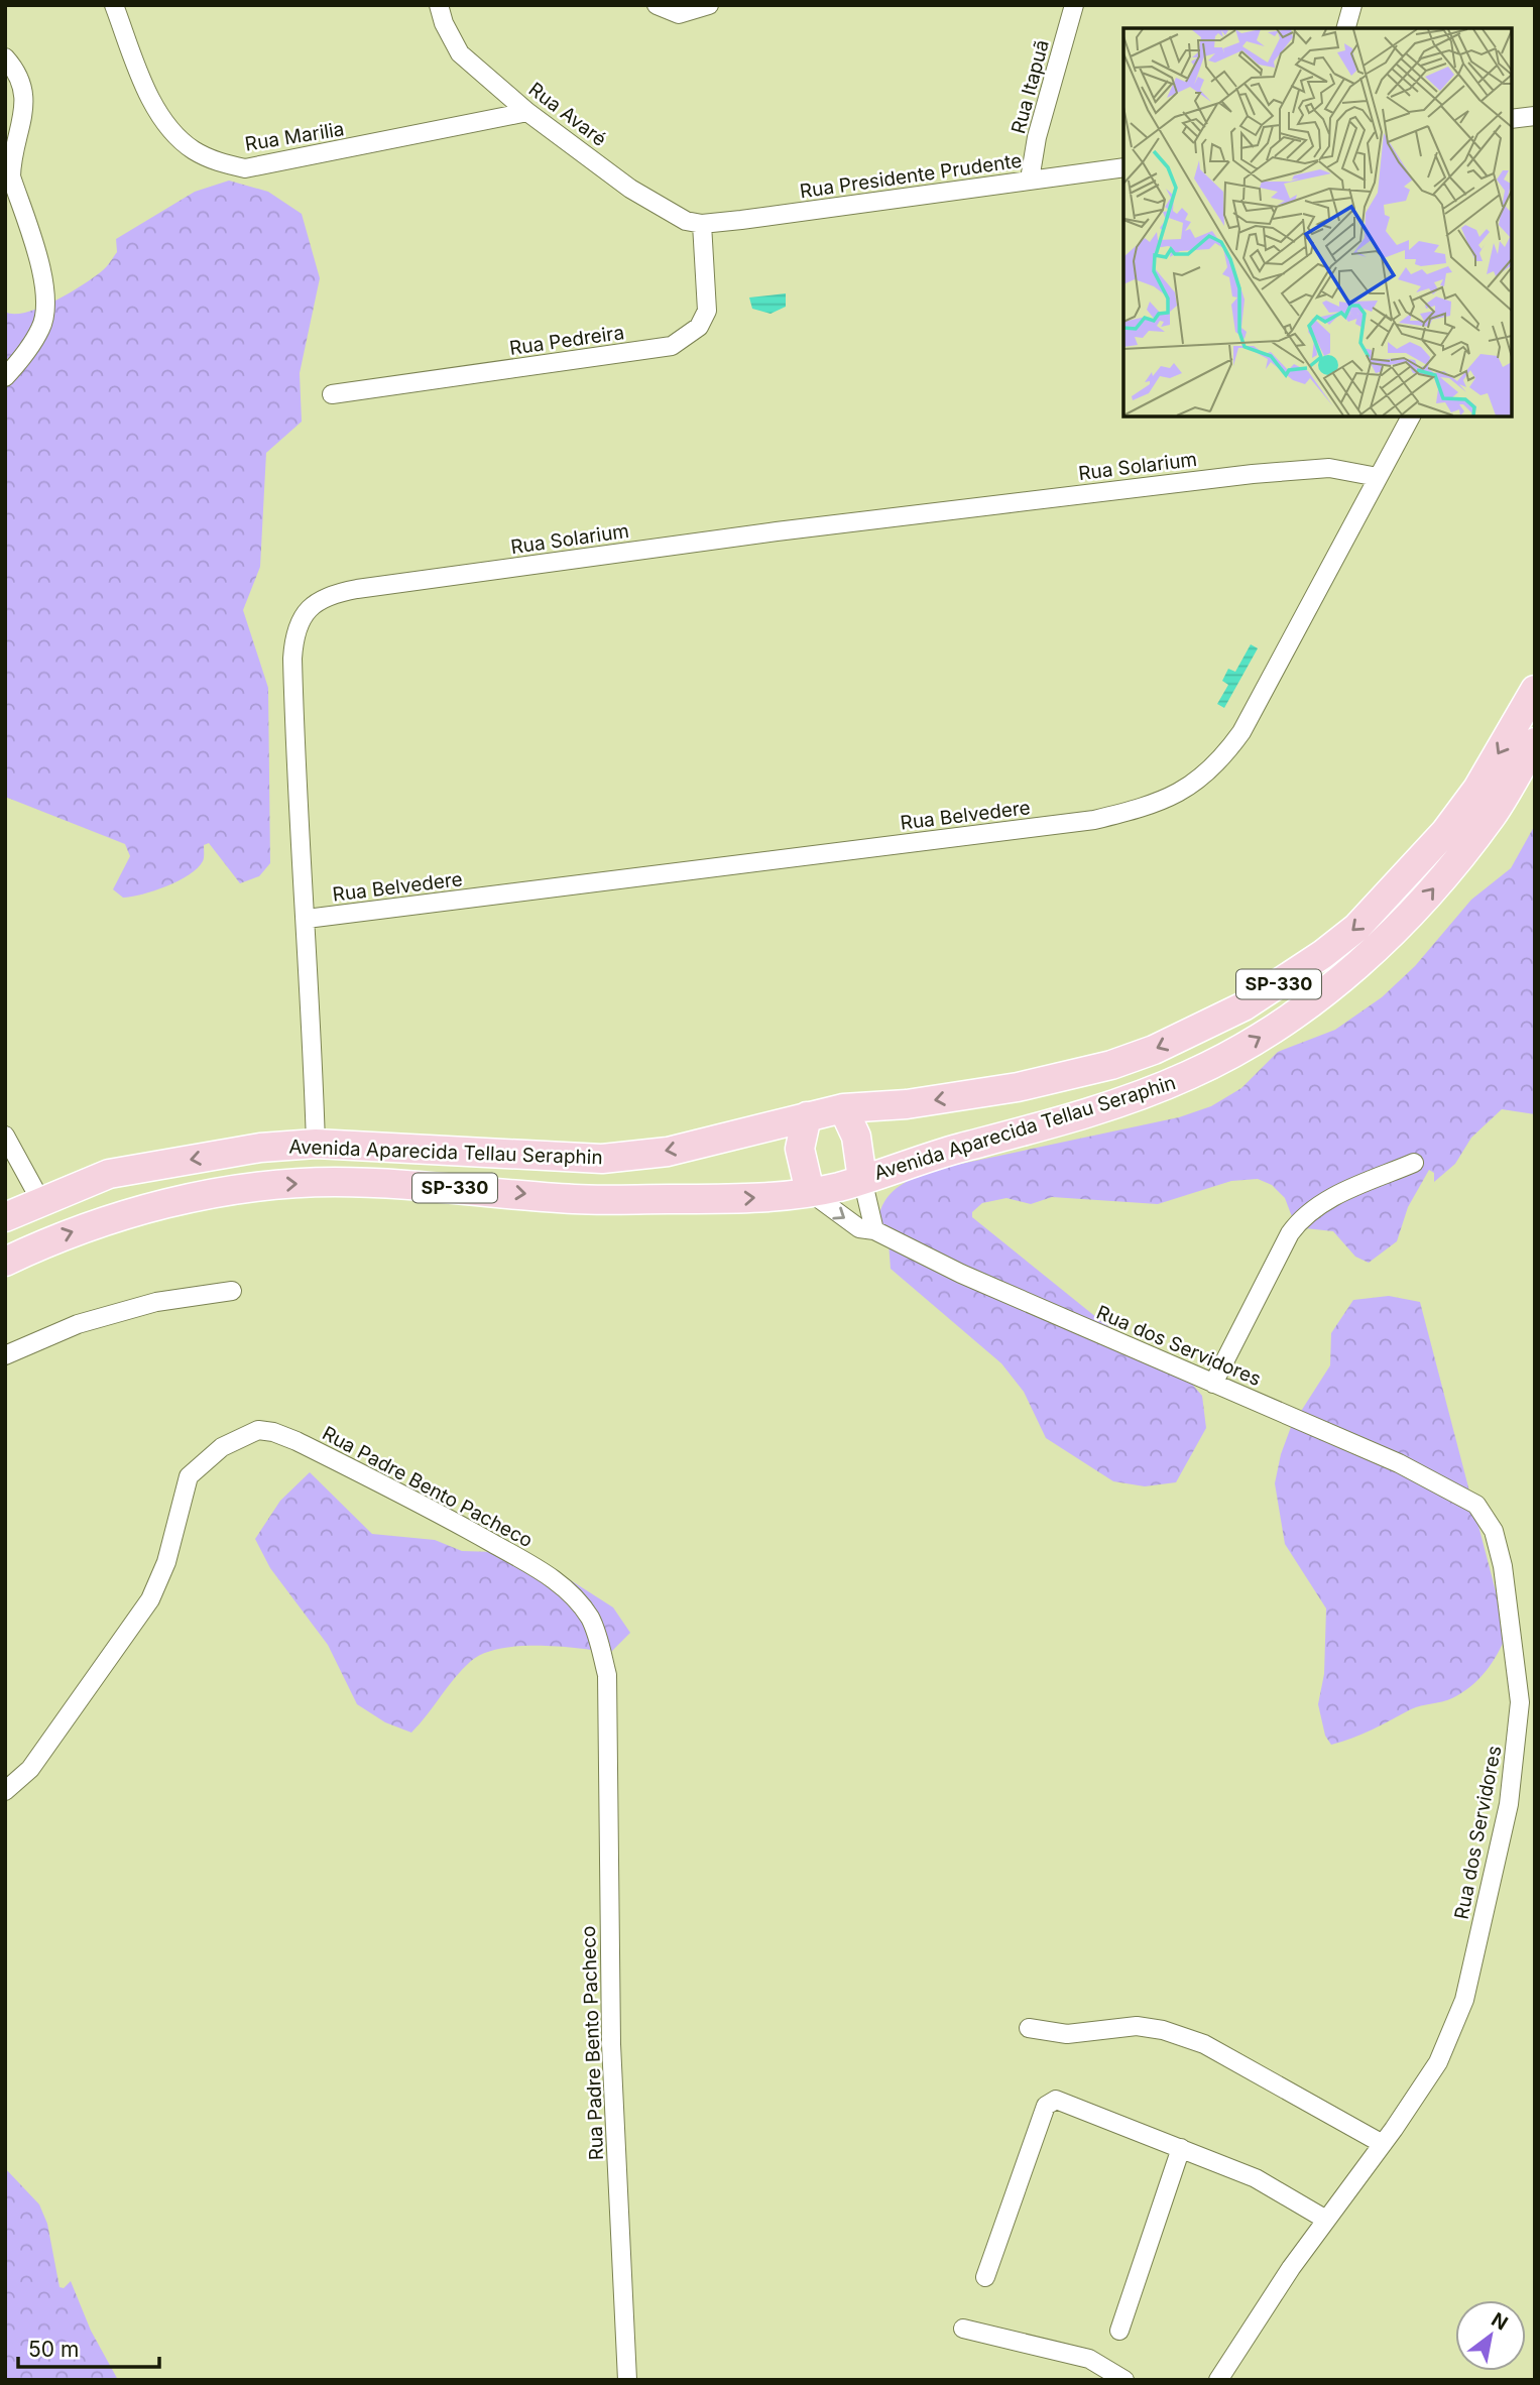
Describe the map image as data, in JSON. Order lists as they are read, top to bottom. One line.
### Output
{"streets":{"main road":["SP-330","Avenida Aparecida Tellau Seraphin"],"street":["Rua Itapuã","Rua Avaré","Rua Marilia","Rua Presidente Prudente","Rua Pedreira","Rua Solarium","Rua Belvedere","Rua dos Servidores","Rua Padre Bento Pacheco"]},"crossings":[["Rua Itapuã","Rua Presidente Prudente"],["Rua Avaré","Rua Marilia"],["Rua Avaré","Rua Presidente Prudente"],["Rua Avaré","Rua Pedreira"],["Rua Presidente Prudente","Rua Pedreira"],["Rua Solarium","Rua Belvedere"],["Rua Solarium","Avenida Aparecida Tellau Seraphin"],["Avenida Aparecida Tellau Seraphin","Rua dos Servidores"]],"scale_bar":"50 m","north":"top right"}
